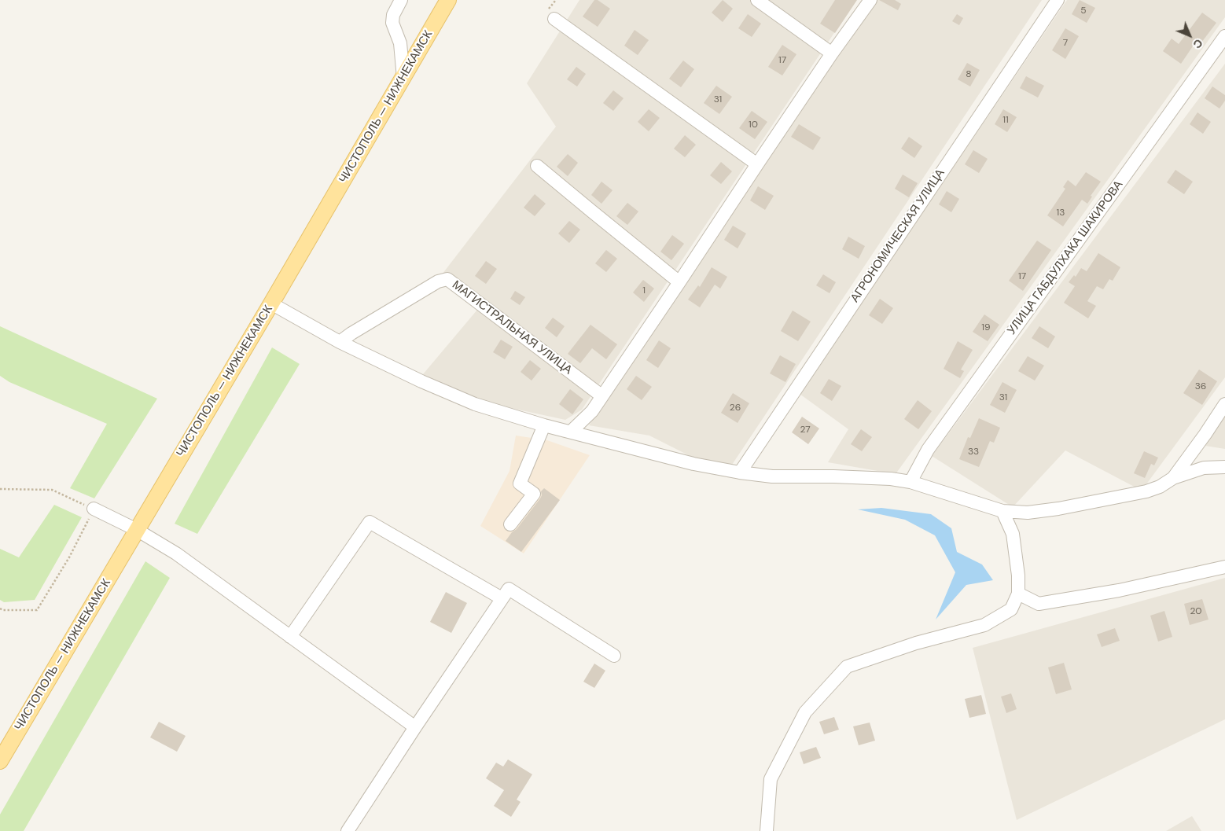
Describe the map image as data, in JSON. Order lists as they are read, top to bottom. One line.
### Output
{"streets":{"main road":["ЧИСТОПОЛЬ — НИЖНЕКАМСК"],"street":["АГРОНОМИЧЕСКАЯ УЛИЦА","УЛИЦА ГАБДУЛХАКА ШАКИРОВА","МАГИСТРАЛЬНАЯ УЛИЦА"]},"house_numbers":["5","7","17","8","31","11","10","13","17","1","19","36","31","26","27","33","20"],"north":"bottom right"}
